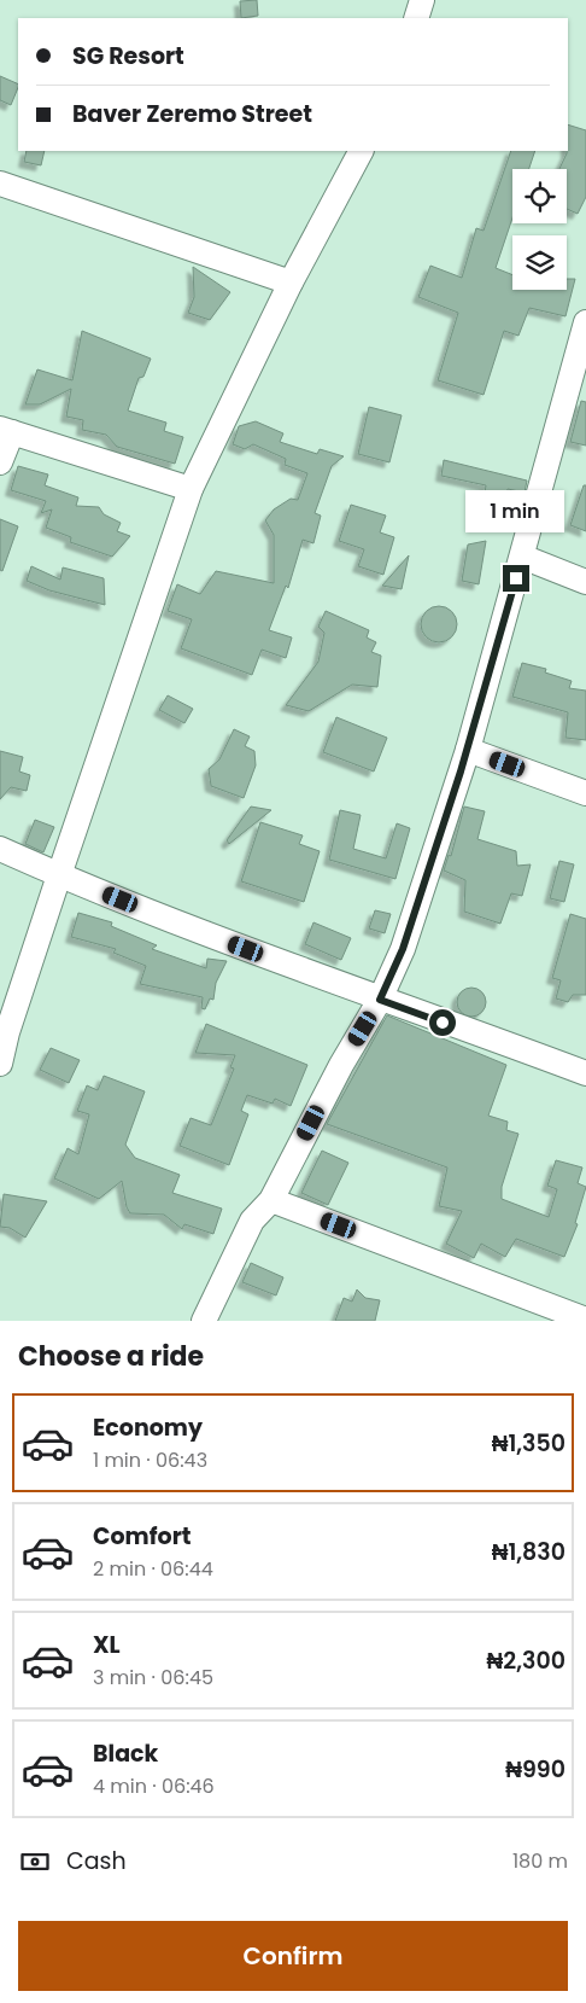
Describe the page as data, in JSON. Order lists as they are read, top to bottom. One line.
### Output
{"page":{"banner":["SG Resort","Baver Zeremo Street"],"bubble":"1 min","heading":"Choose a ride","list":[{"name":"Economy","note":"1 min · 06:43","value":"₦1,350"},{"name":"Comfort","note":"2 min · 06:44","value":"₦1,830"},{"name":"XL","note":"3 min · 06:45","value":"₦2,300"},{"name":"Black","note":"4 min · 06:46","value":"₦990"}],"pay":["Cash","180 m"],"buttons":"Confirm"}}
